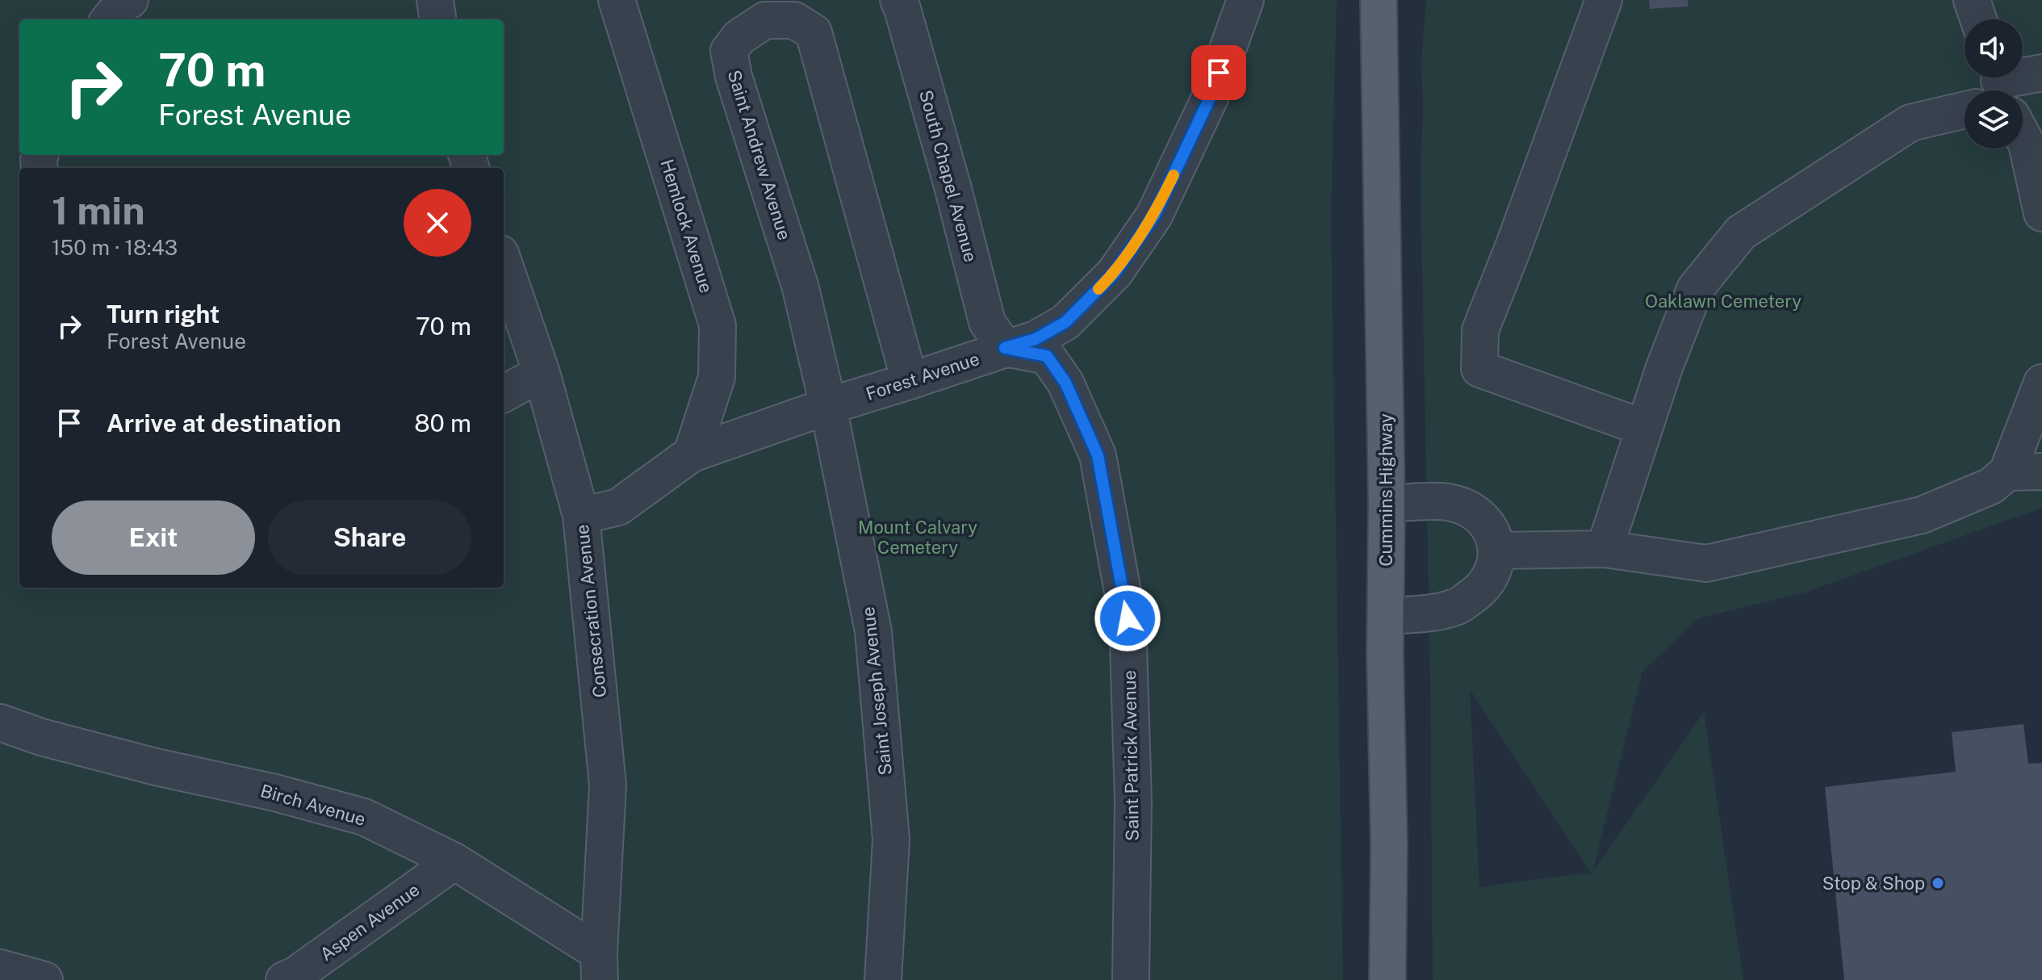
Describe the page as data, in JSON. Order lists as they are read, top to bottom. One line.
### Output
{"streets":{"main road":["Cummins Highway"],"lane":["Saint Andrew Avenue","South Chapel Avenue","Hemlock Avenue","Forest Avenue","Consecration Avenue","Saint Joseph Avenue","Saint Patrick Avenue","Birch Avenue","Aspen Avenue"]},"crossings":[["Saint Andrew Avenue","Forest Avenue"],["Saint Andrew Avenue","Saint Joseph Avenue"],["South Chapel Avenue","Forest Avenue"],["South Chapel Avenue","Saint Patrick Avenue"],["Hemlock Avenue","Forest Avenue"],["Forest Avenue","Consecration Avenue"],["Forest Avenue","Saint Joseph Avenue"],["Forest Avenue","Saint Patrick Avenue"],["Consecration Avenue","Birch Avenue"],["Birch Avenue","Aspen Avenue"]],"parks":["Oaklawn Cemetery","Mount Calvary Cemetery"],"places":["Stop & Shop"],"page":{"turn":["70 m","Forest Avenue"],"heading":["1 min","150 m · 18:43"],"list":[{"name":"Turn right","note":"Forest Avenue","value":"70 m"},{"name":"Arrive at destination","value":"80 m"}],"buttons":["Exit","Share"]}}
